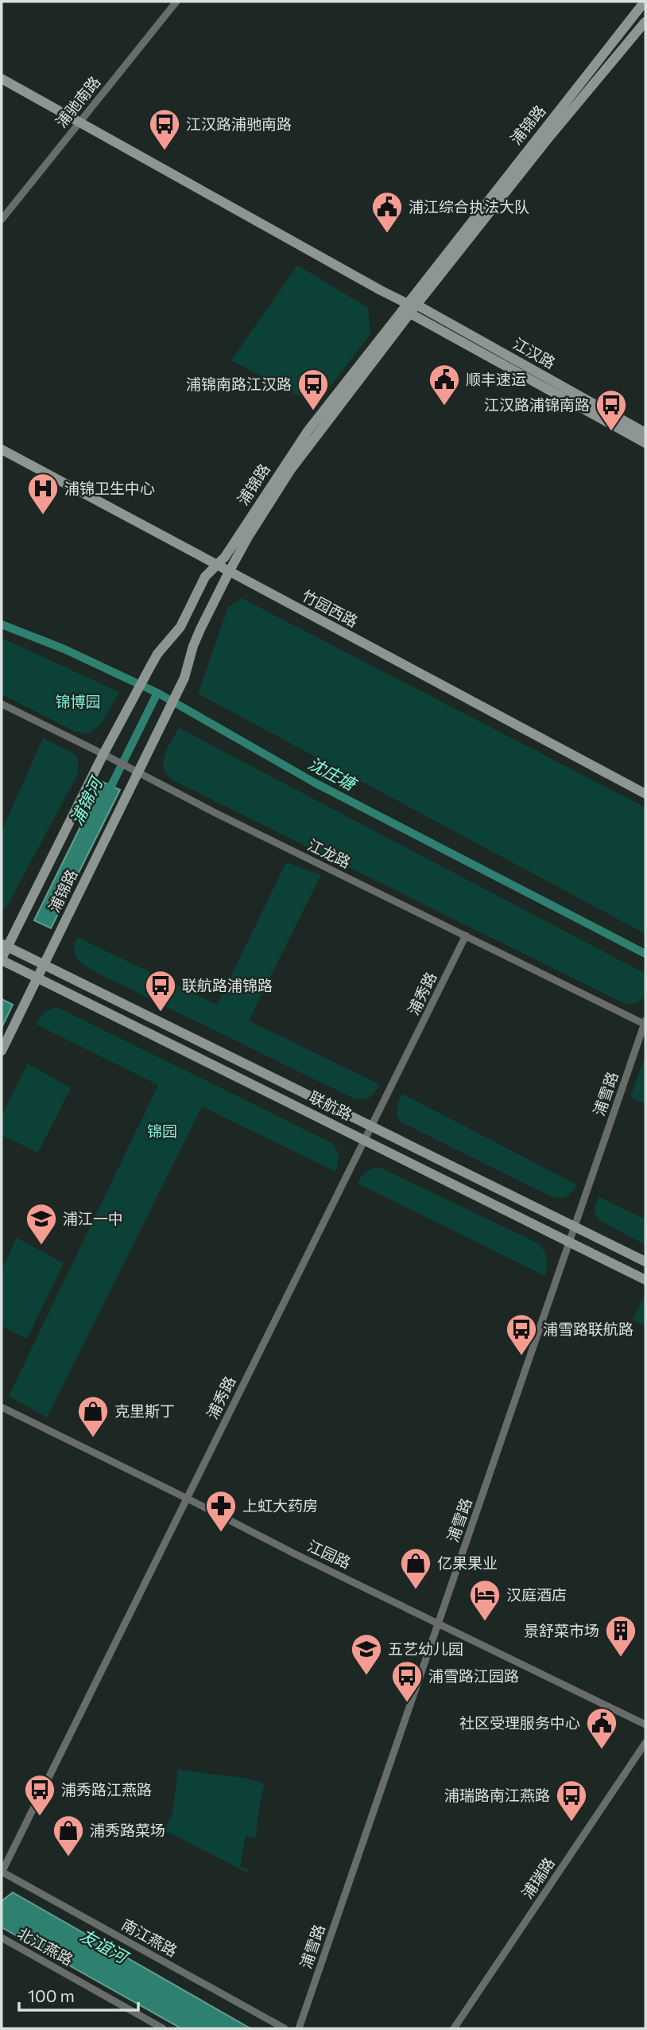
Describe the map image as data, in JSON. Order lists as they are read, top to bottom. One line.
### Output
{"streets":{"street":["浦驰南路","浦锦路","江汉路","竹园西路","江龙路","浦秀路","浦雪路","联航路","江园路","浦瑞路","南江燕路","北江燕路"]},"crossings":[["浦锦路","江汉路"],["浦锦路","竹园西路"],["浦锦路","江龙路"],["浦锦路","联航路"],["江龙路","浦秀路"],["江龙路","浦雪路"],["浦秀路","联航路"],["浦秀路","江园路"],["浦秀路","南江燕路"],["浦雪路","联航路"],["浦雪路","江园路"]],"water":["沈庄塘","浦锦河","友谊河"],"parks":["锦博园","锦园"],"places":{"bus stop":["江汉路浦驰南路","浦锦南路江汉路","江汉路浦锦南路","联航路浦锦路","浦雪路联航路","浦雪路江园路","浦秀路江燕路","浦瑞路南江燕路"],"public building":["浦江综合执法大队","顺丰速运","社区受理服务中心"],"hospital":["浦锦卫生中心"],"school or university":["浦江一中","五艺幼儿园"],"shop":["克里斯丁","亿果果业","浦秀路菜场"],"pharmacy":["上虹大药房"],"hotel":["汉庭酒店"],"building":["景舒菜市场"]},"scale_bar":"100 m"}
